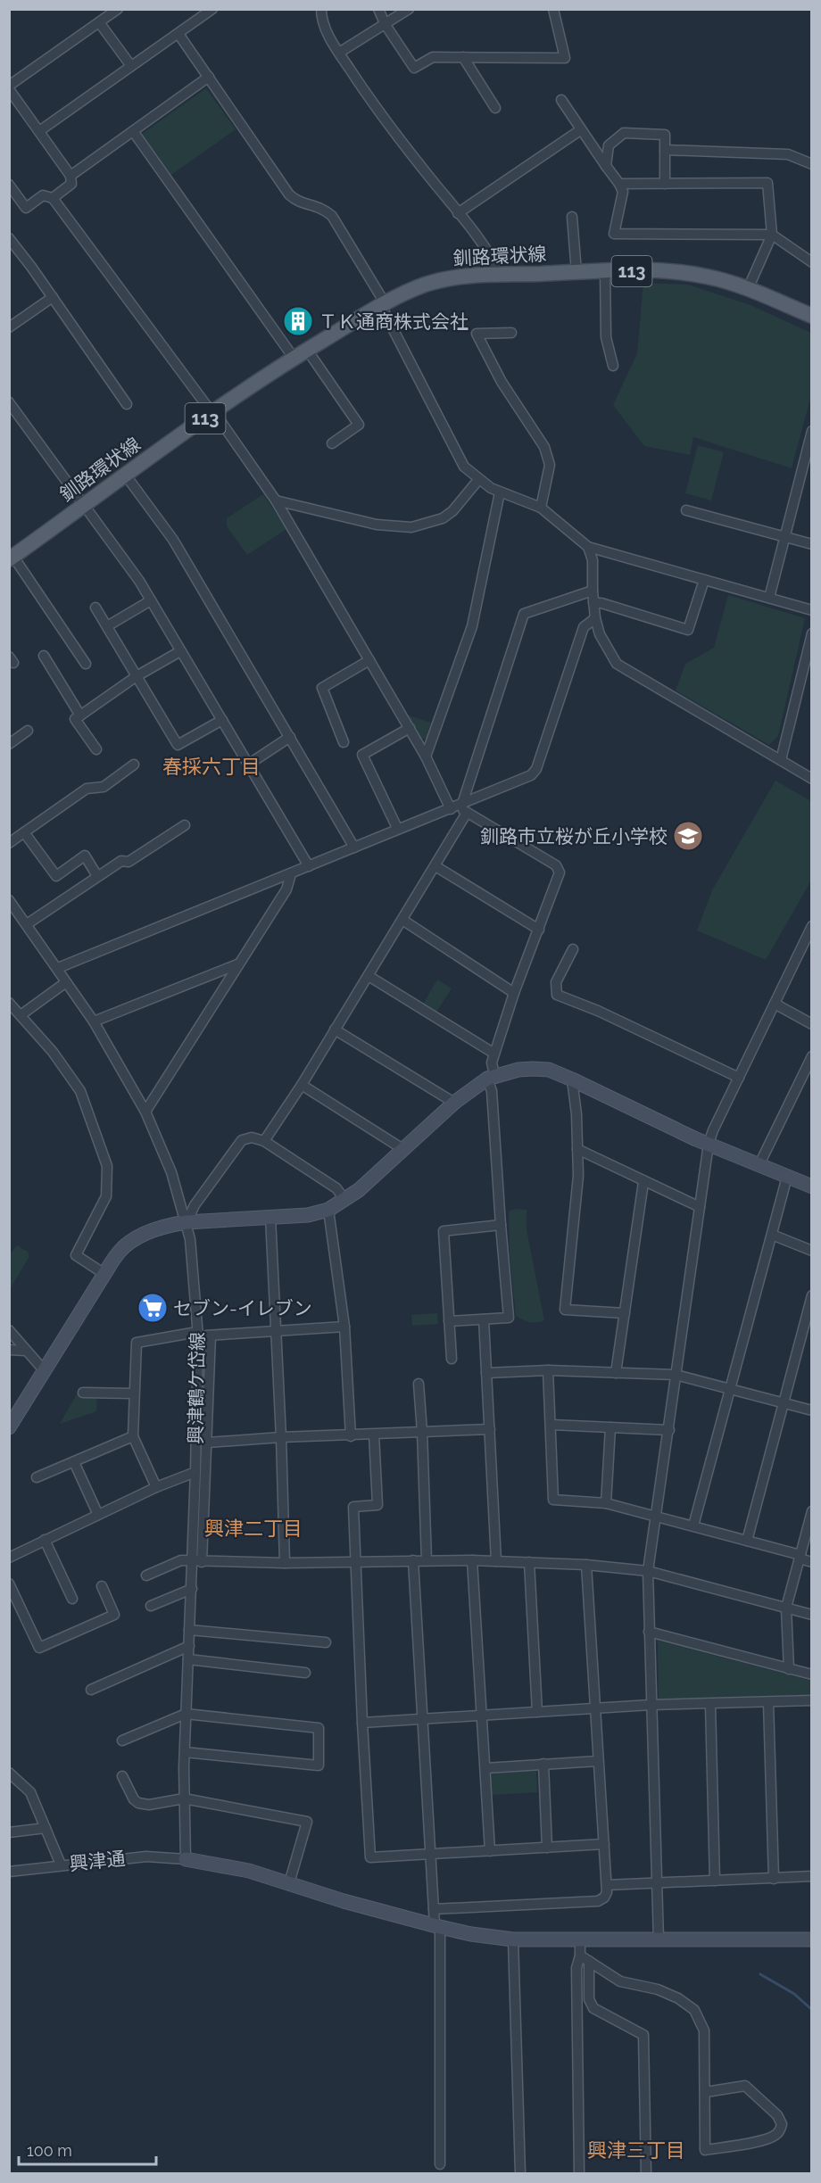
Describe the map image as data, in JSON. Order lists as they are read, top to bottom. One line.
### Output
{"streets":{"main road":["釧路環状線","113"],"street":["興津鶴ケ岱線","興津通"]},"crossings":[["興津鶴ケ岱線","興津通"]],"districts":["春採六丁目","興津二丁目","興津三丁目"],"places":{"building":["ＴＫ通商株式会社"],"school or university":["釧路市立桜が丘小学校"],"supermarket":["セブン-イレブン"]},"scale_bar":"100 m"}
